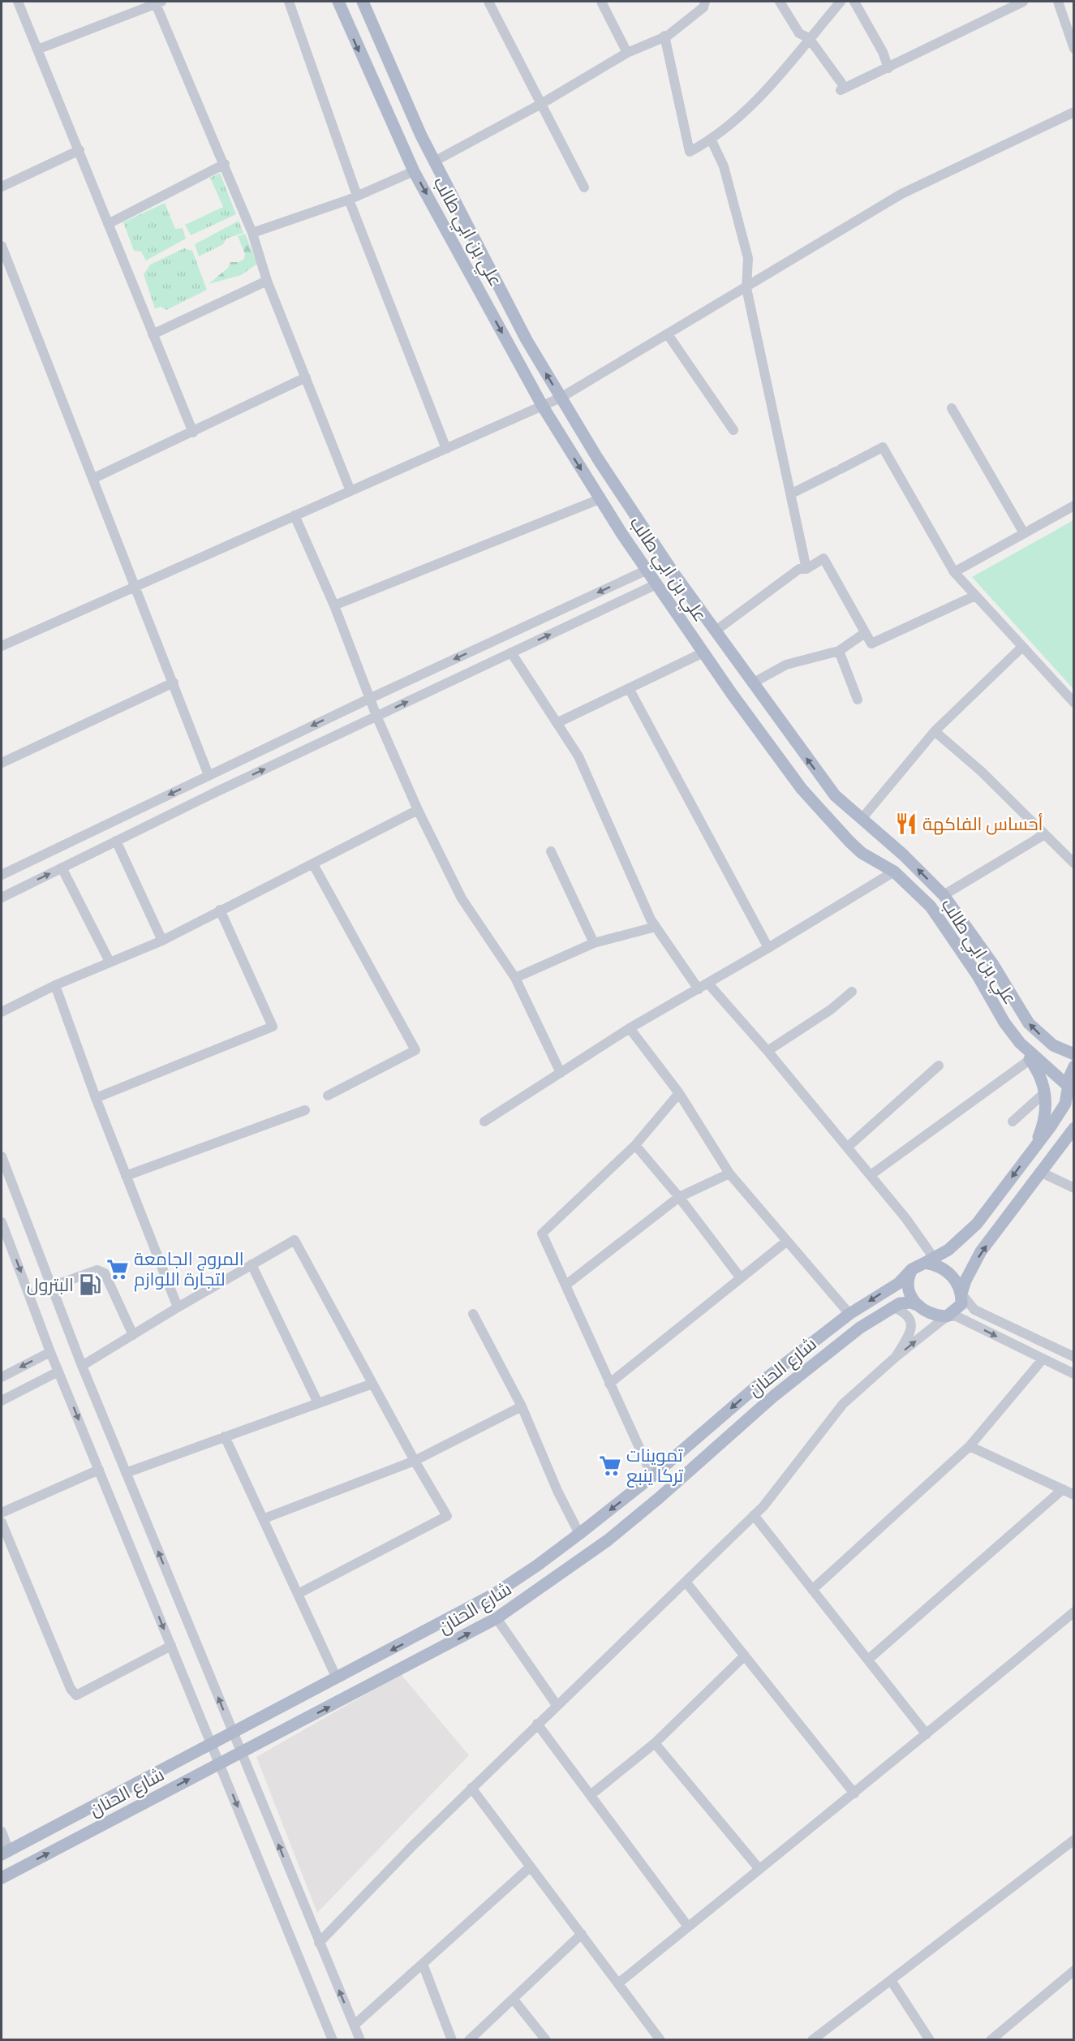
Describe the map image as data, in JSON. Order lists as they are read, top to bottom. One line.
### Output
{"streets":{"main road":["علي بن ابي طالب","شارع الحنان"]},"places":{"restaurant":["أحساس الفاكهة"],"supermarket":["المروج الجامعة لتجارة اللوازم","تموينات تركا ينبع"],"fuel station":["البترول"]}}
